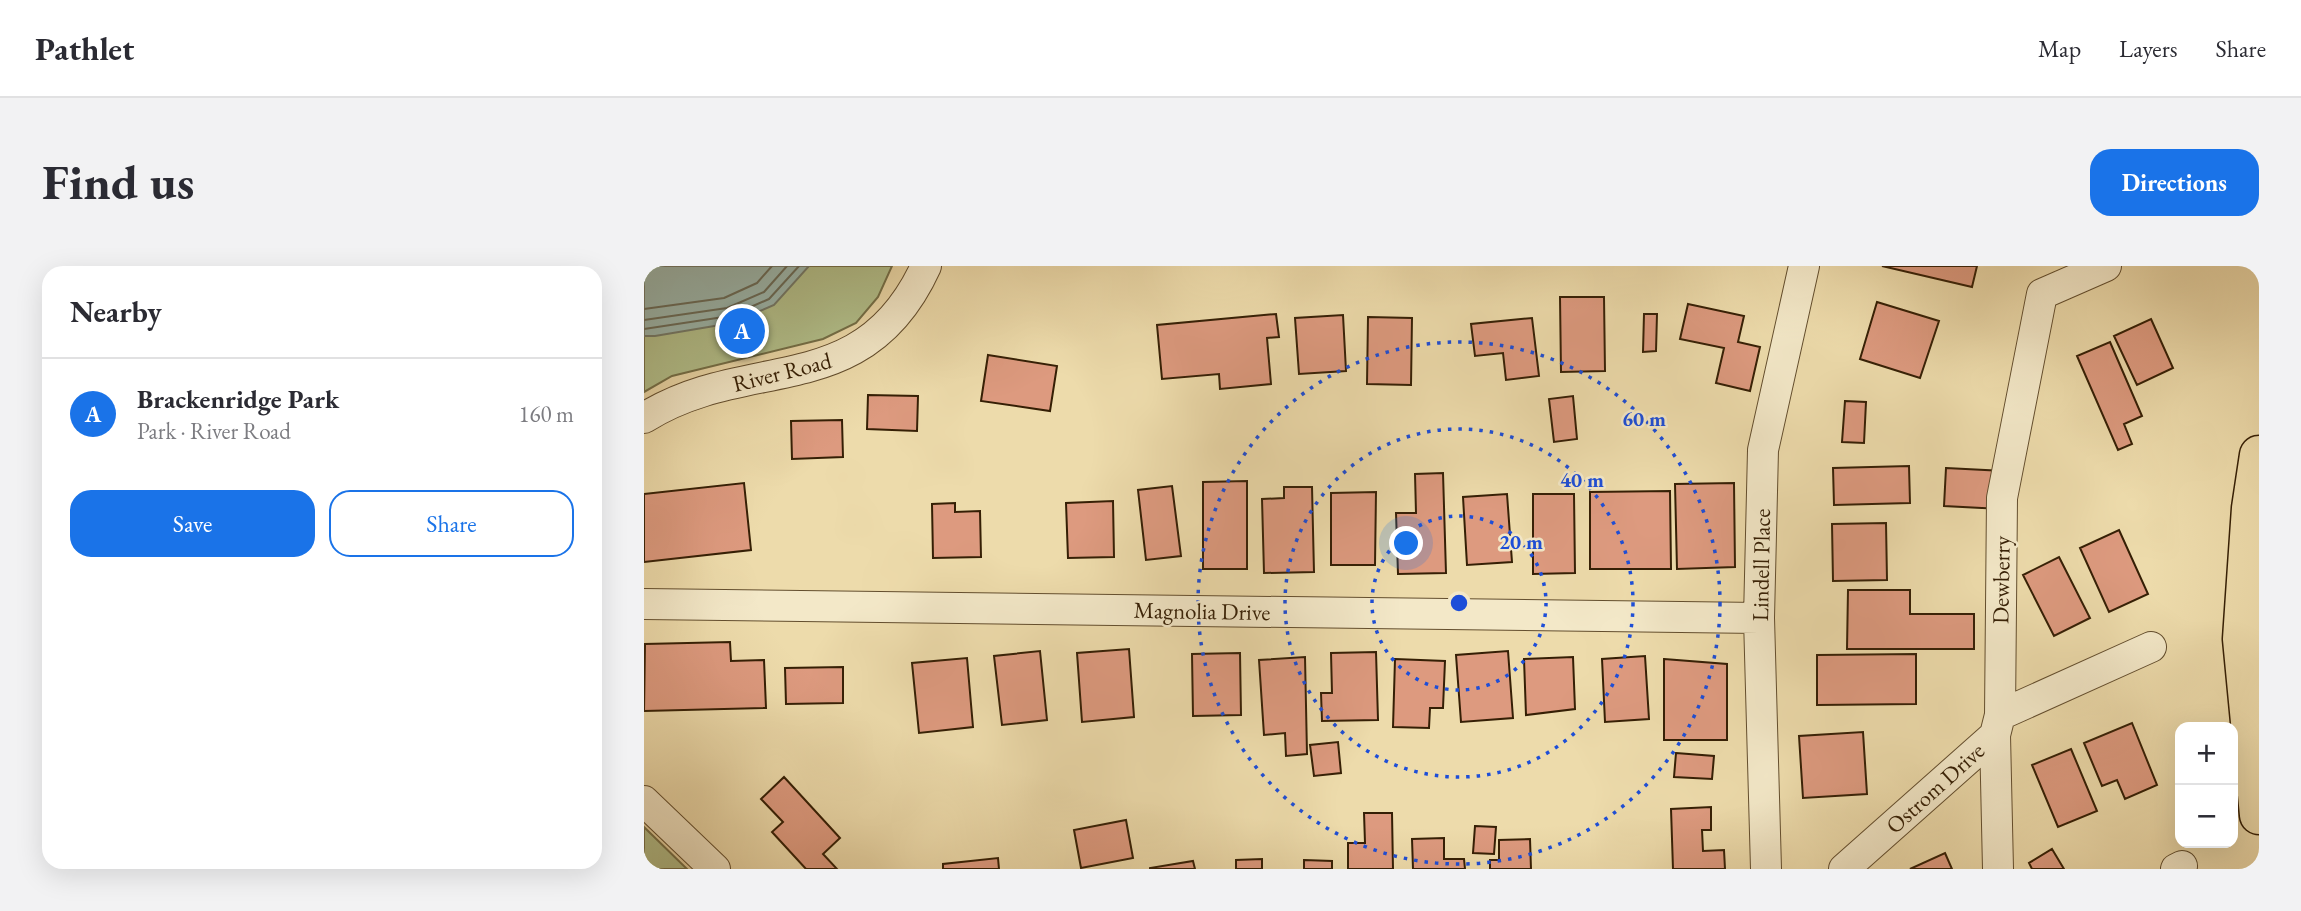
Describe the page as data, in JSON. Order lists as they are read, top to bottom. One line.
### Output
{"streets":{"street":["River Road","Lindell Place","Dewberry","Magnolia Drive","Ostrom Drive"]},"crossings":[["Lindell Place","Magnolia Drive"],["Dewberry","Ostrom Drive"]],"page":{"header":"Pathlet","nav":["Map","Layers","Share"],"buttons":["Directions",["Save","Share"]],"title":"Find us","heading":"Nearby","pins":"A","list":[{"mark":"A","name":"Brackenridge Park","note":"Park · River Road","value":"160 m"}],"map_buttons":["+","−"]},"rings":["60 m","40 m","20 m"]}
